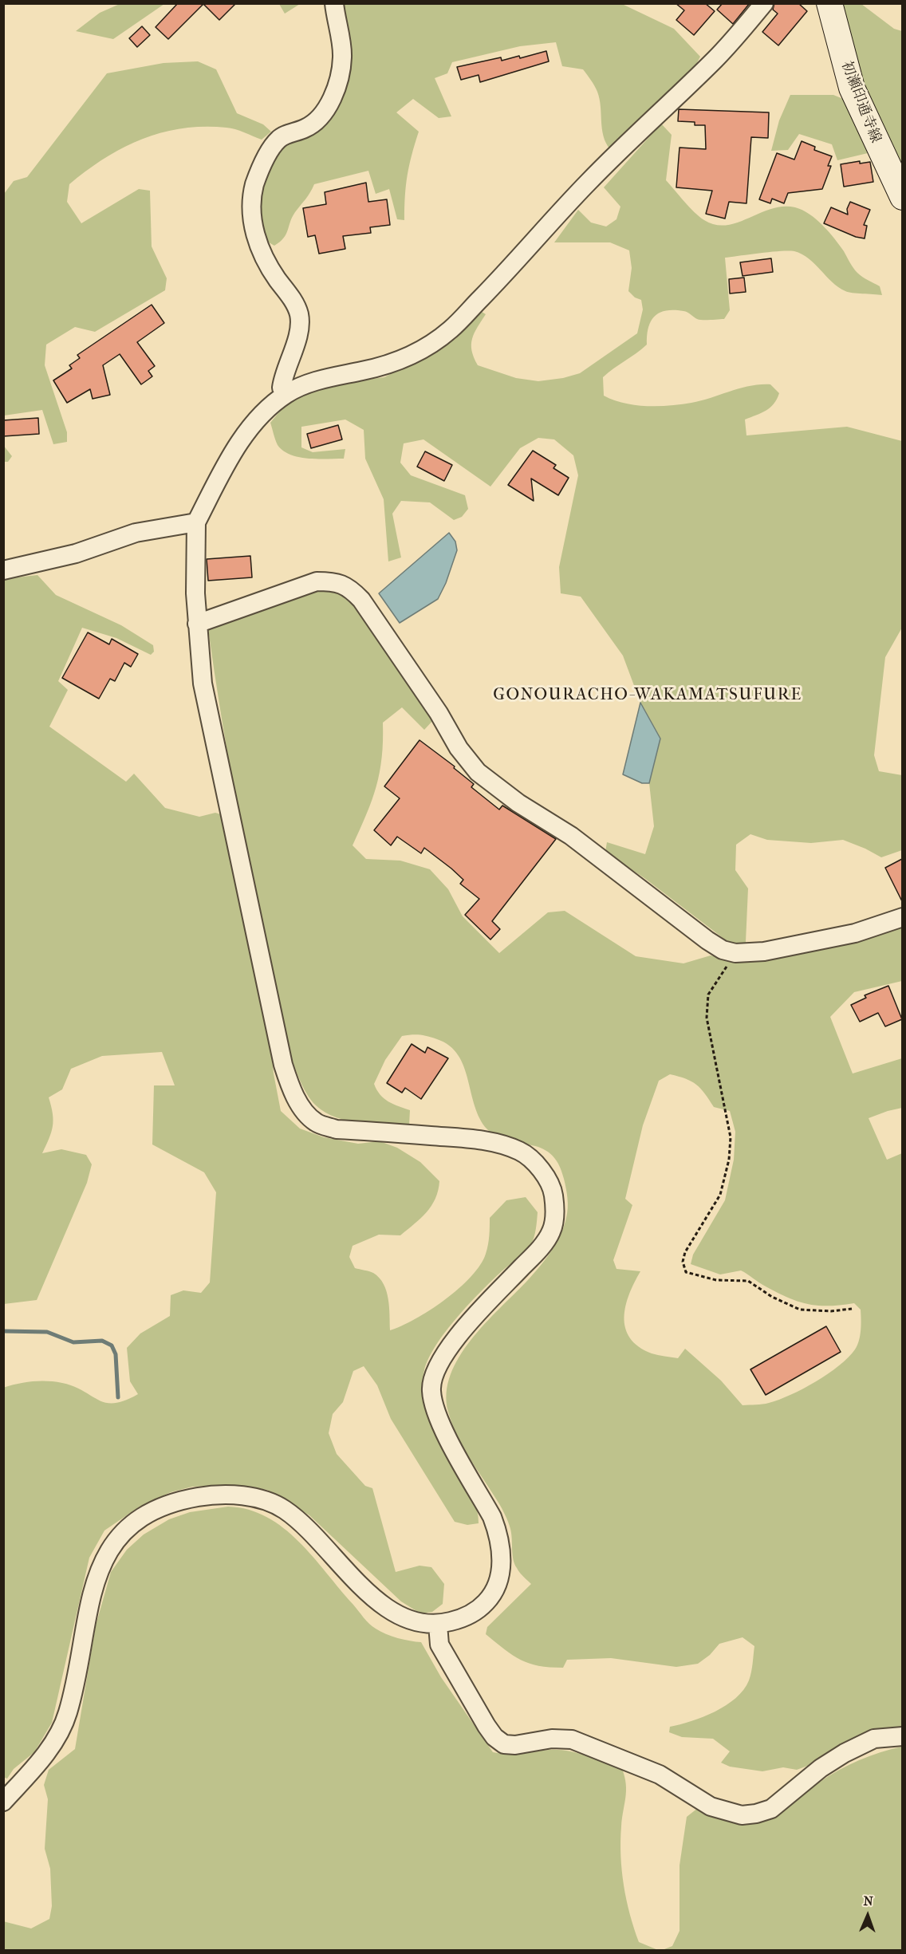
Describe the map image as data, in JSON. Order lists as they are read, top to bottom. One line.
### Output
{"streets":{"main road":["初瀬印通寺線"]},"districts":["GONOURACHO-WAKAMATSUFURE"],"north":"top"}
